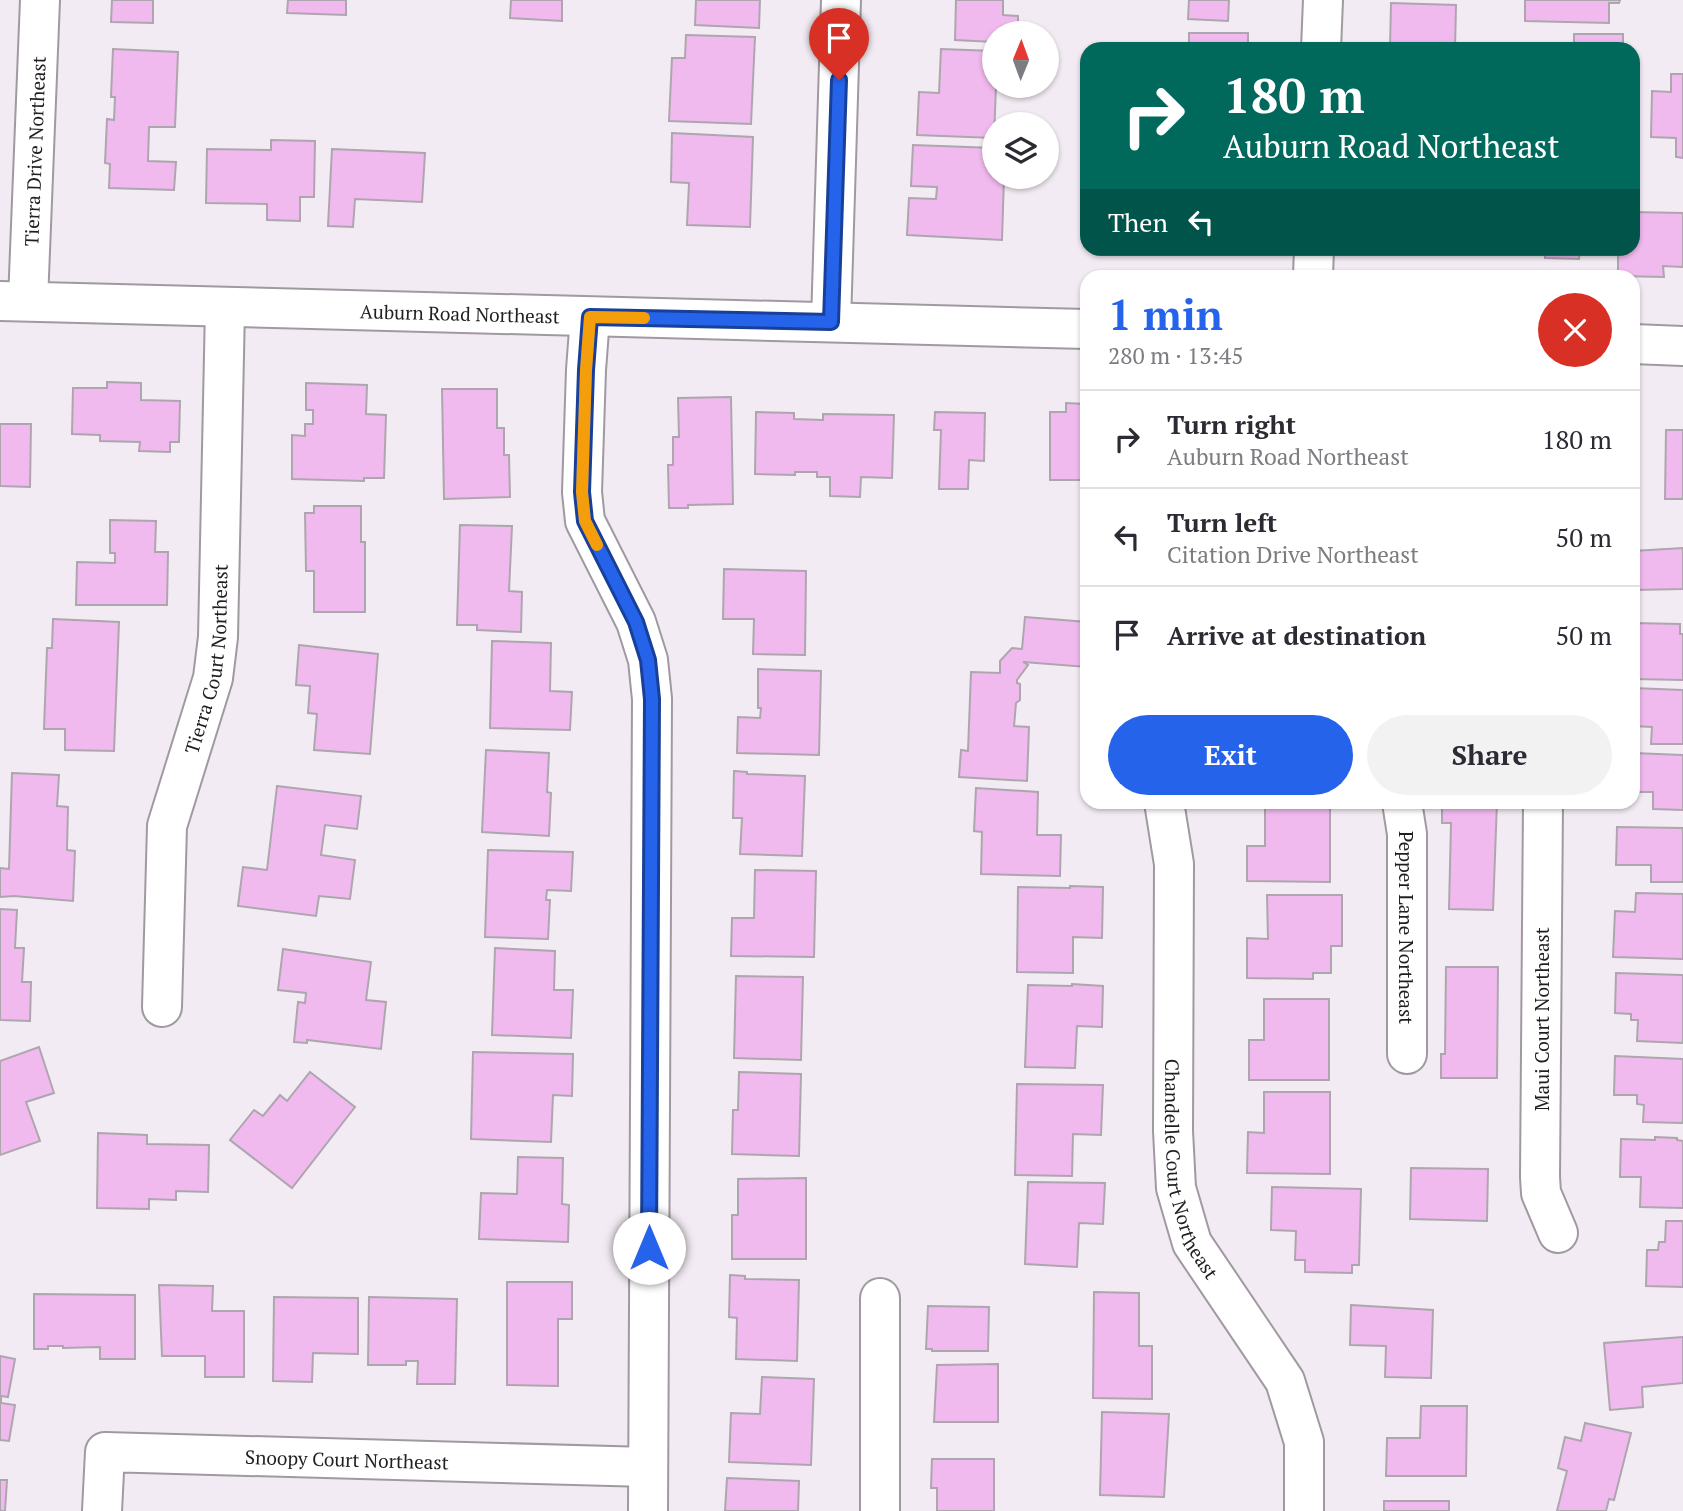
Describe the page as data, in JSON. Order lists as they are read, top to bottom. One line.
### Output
{"streets":{"street":["Tierra Drive Northeast","Auburn Road Northeast","Tierra Court Northeast","Pepper Lane Northeast","Maui Court Northeast","Chandelle Court Northeast","Snoopy Court Northeast"]},"crossings":[["Tierra Drive Northeast","Auburn Road Northeast"],["Auburn Road Northeast","Tierra Court Northeast"]],"north":"top","page":{"turn":["180 m","Auburn Road Northeast"],"then":"Then","heading":["1 min","280 m · 13:45"],"list":[{"name":"Turn right","note":"Auburn Road Northeast","value":"180 m"},{"name":"Turn left","note":"Citation Drive Northeast","value":"50 m"},{"name":"Arrive at destination","value":"50 m"}],"buttons":["Exit","Share"]}}
